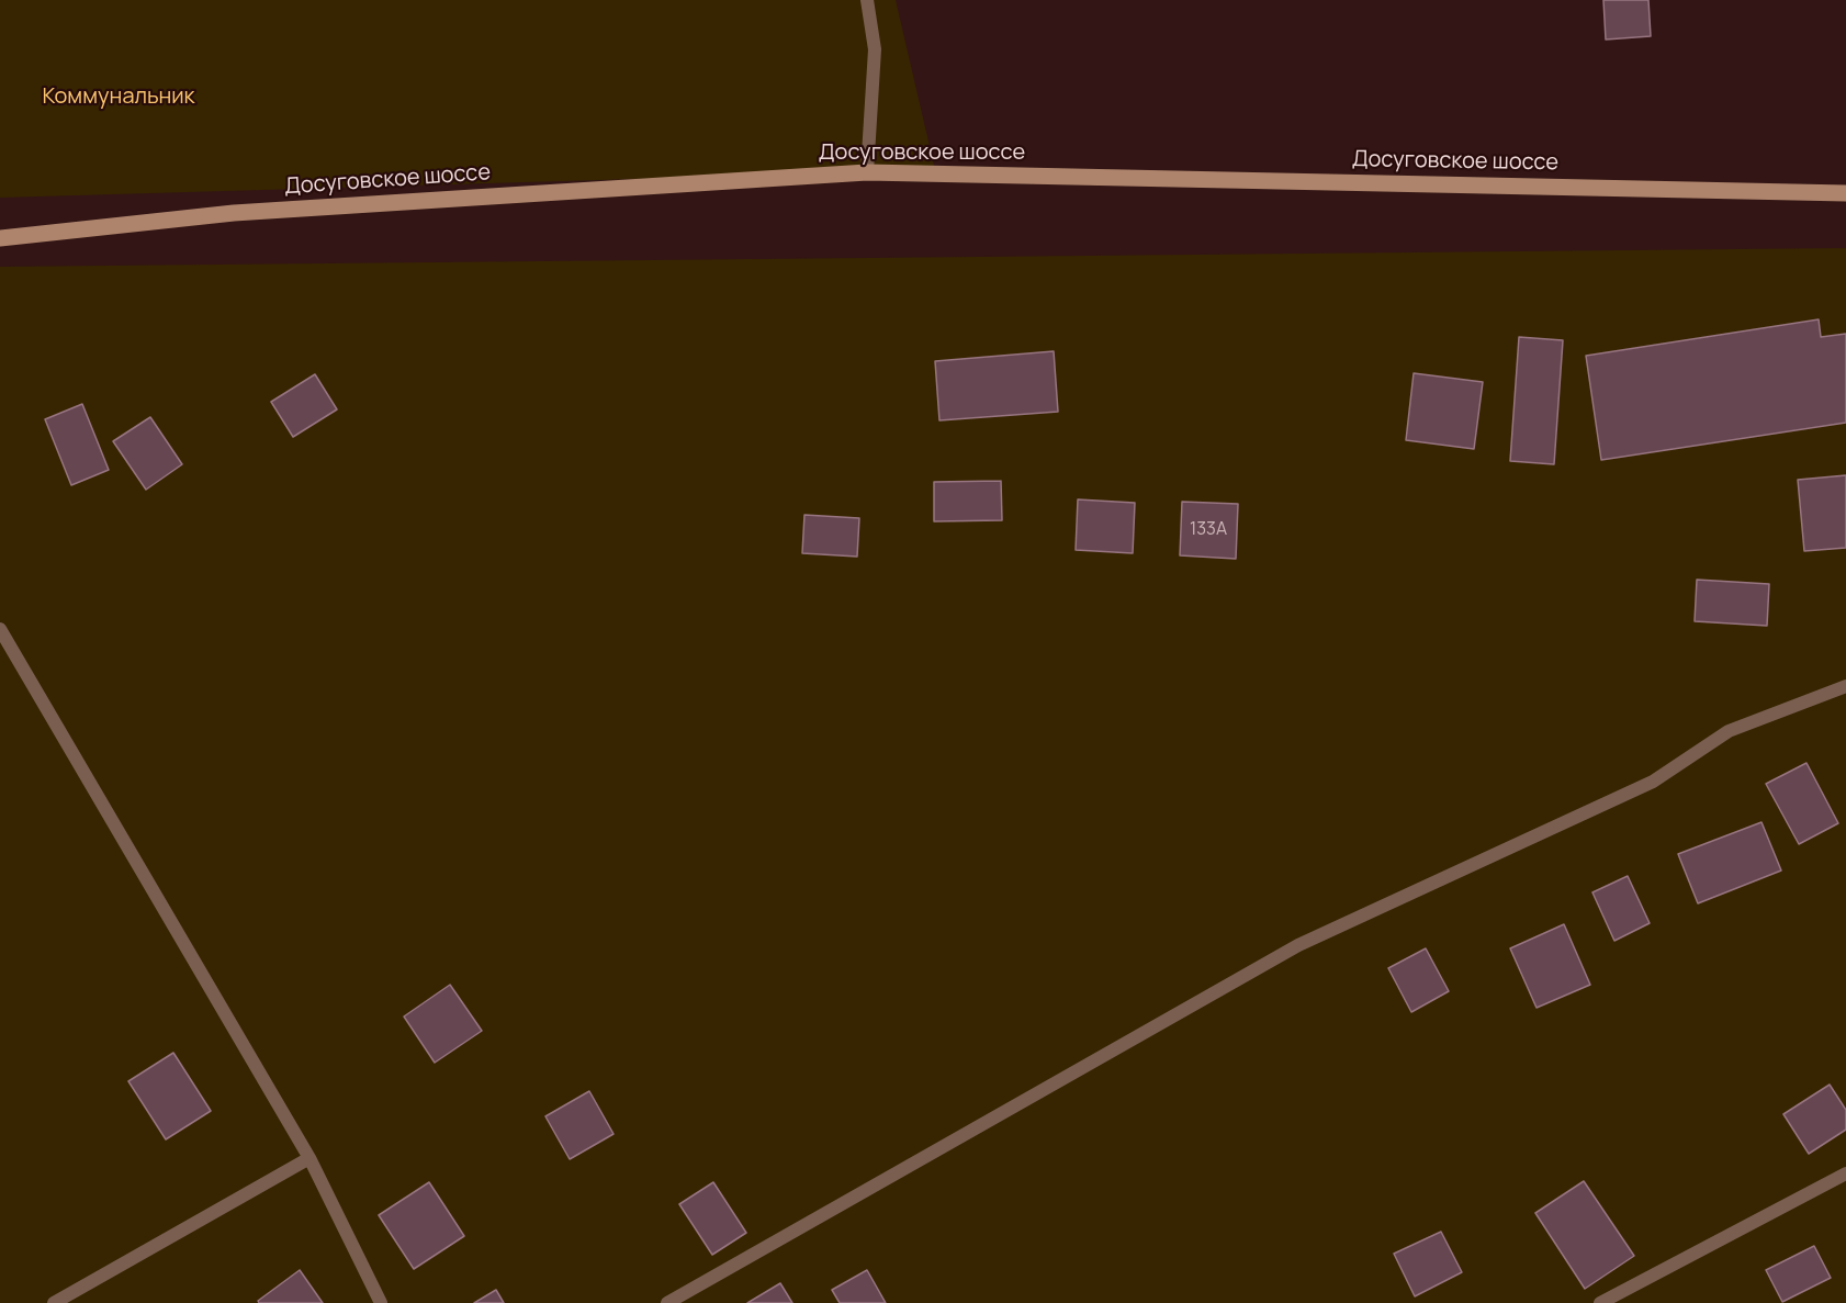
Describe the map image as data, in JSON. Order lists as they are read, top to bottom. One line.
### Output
{"streets":{"main road":["Досуговское шоссе"]},"parks":["Коммунальник"],"house_numbers":["133А"]}
